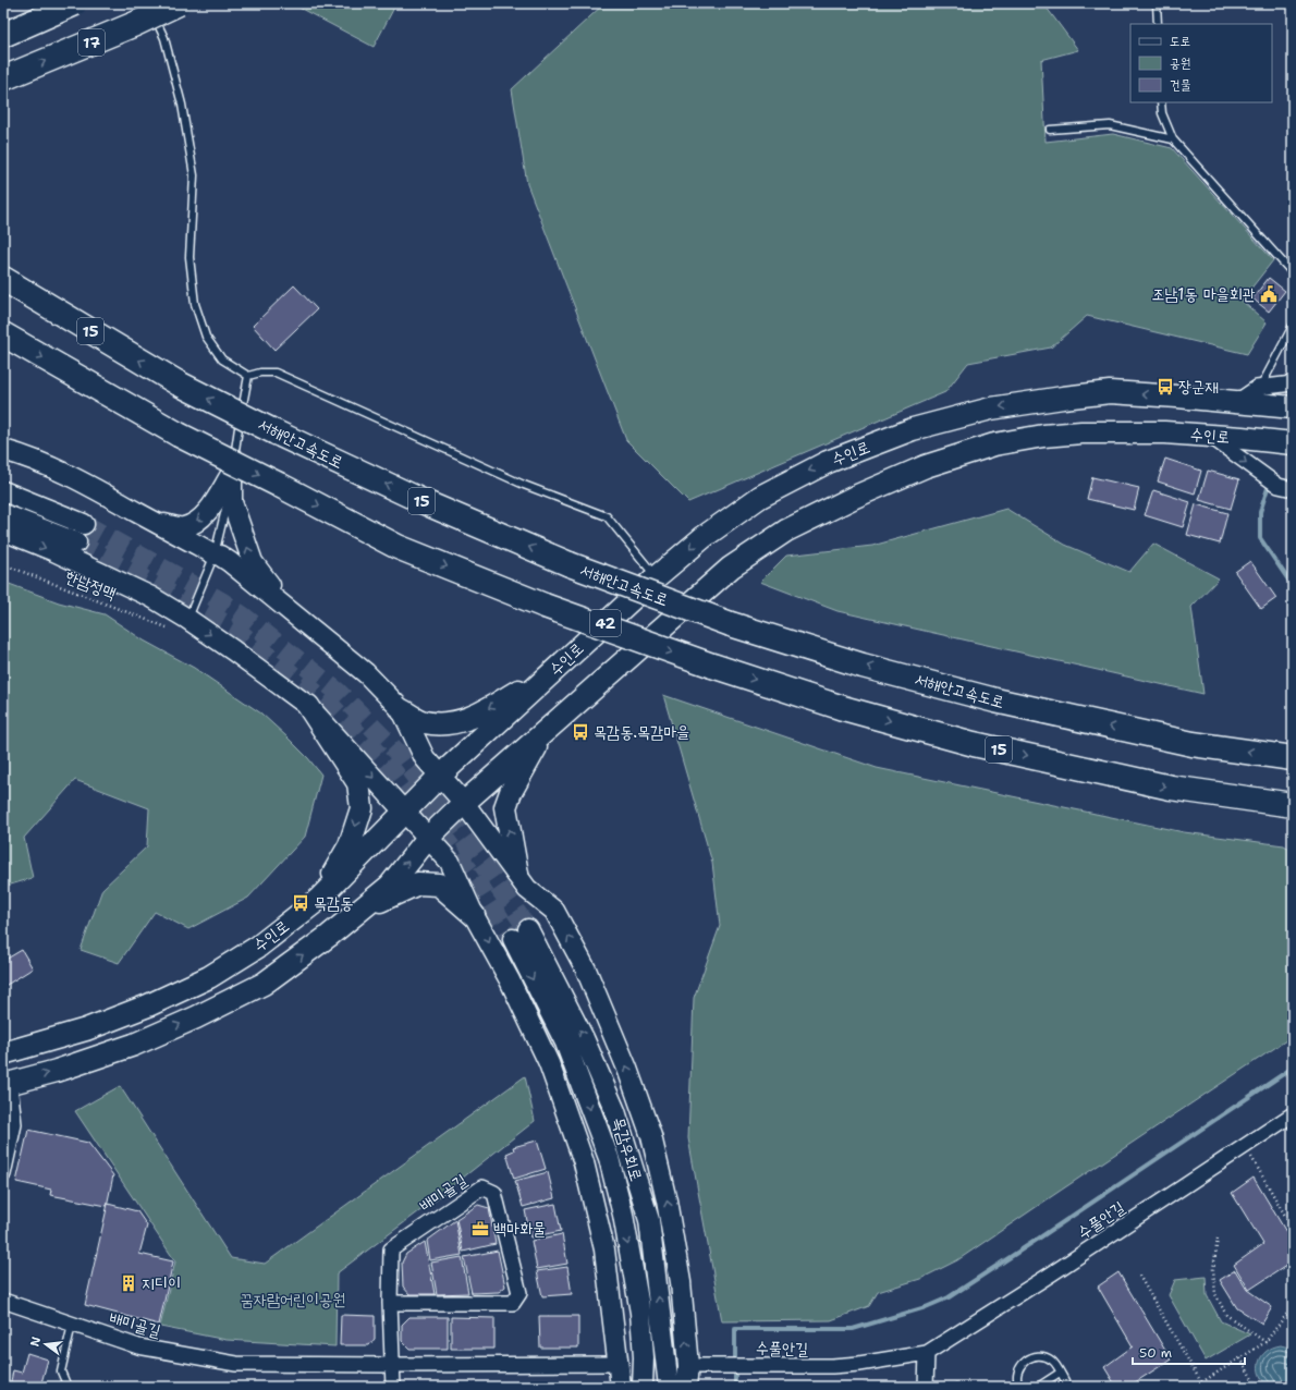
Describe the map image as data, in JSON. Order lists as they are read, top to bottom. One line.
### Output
{"streets":{"highway":["17","15","서해안고속도로"],"main road":["수인로","42","목감우회로"],"street":["배미골길","수풀안길"],"path":["한남정맥"]},"parks":["꿈자람어린이공원"],"places":{"public building":["조남1동 마을회관"],"bus stop":["장군재","목감동.목감마을","목감동"],"office":["백마화물"],"building":["지디이"]},"legend":["도로","공원","건물"],"scale_bar":"50 m","north":"left"}
